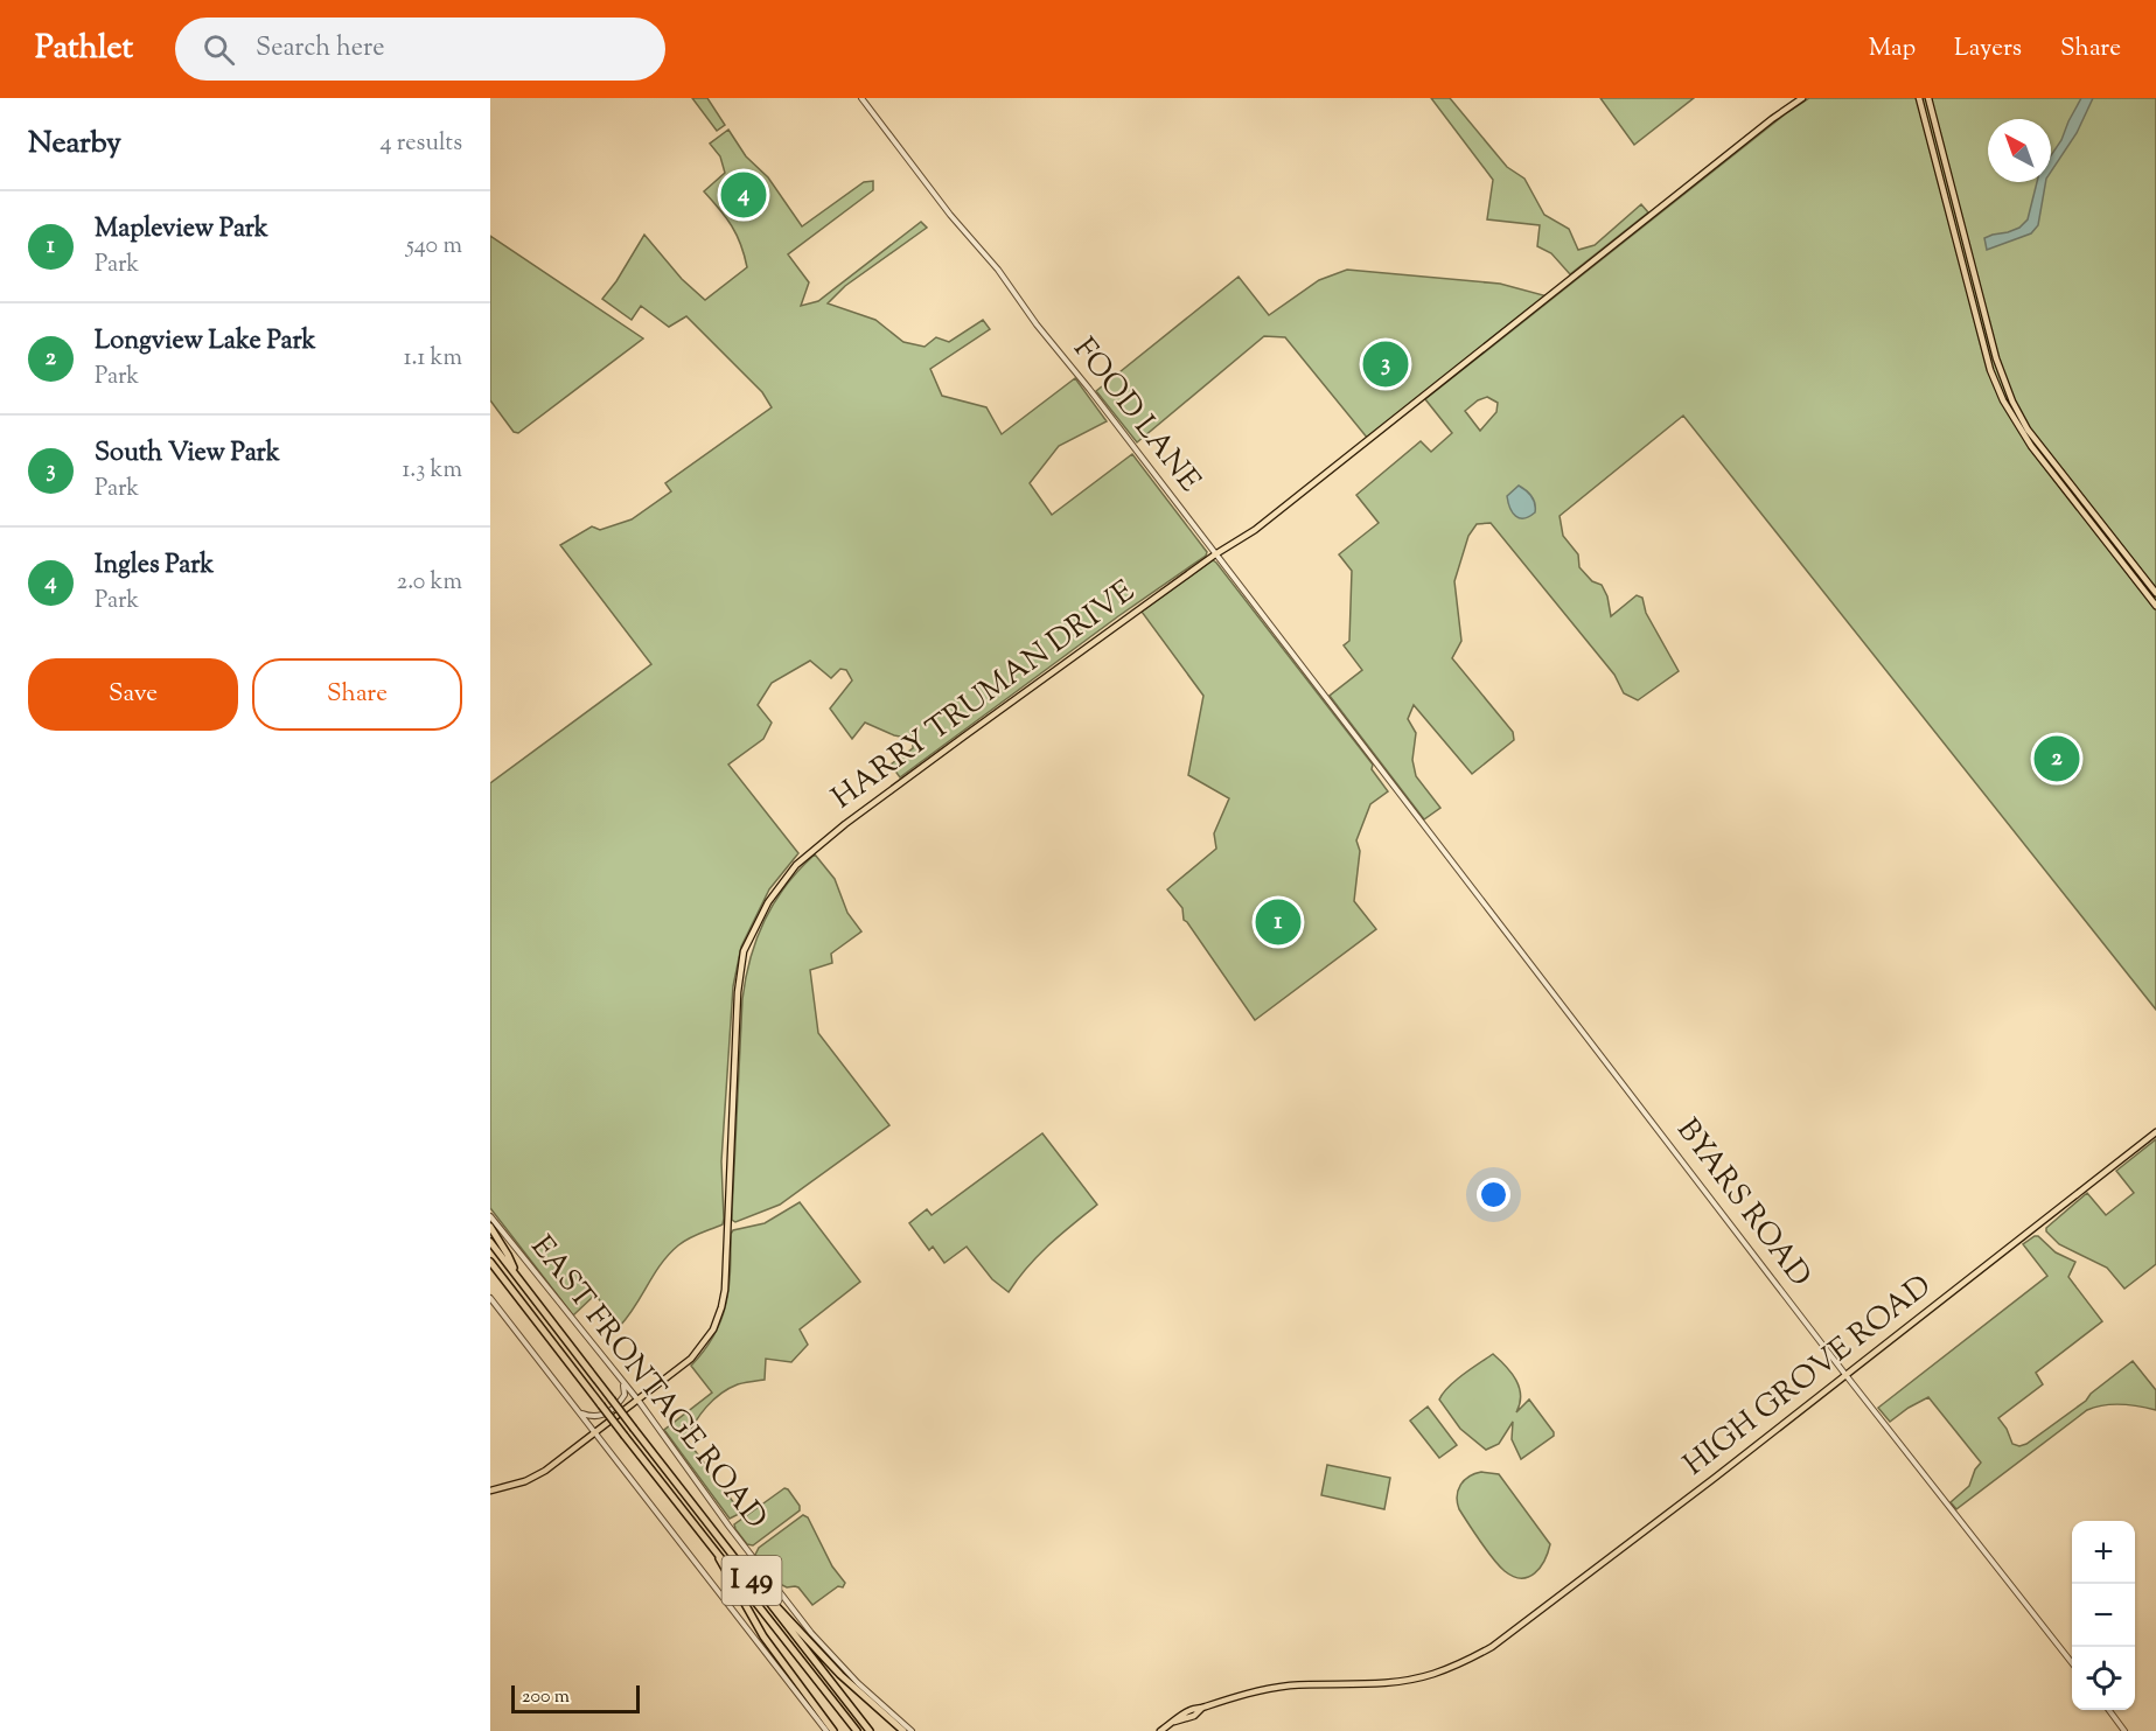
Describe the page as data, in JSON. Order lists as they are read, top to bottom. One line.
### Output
{"streets":{"highway":["I 49"],"main road":["HARRY TRUMAN DRIVE","HIGH GROVE ROAD"],"street":["FOOD LANE","BYARS ROAD","EAST FRONTAGE ROAD"]},"crossings":[["FOOD LANE","HARRY TRUMAN DRIVE"],["FOOD LANE","BYARS ROAD"],["HARRY TRUMAN DRIVE","EAST FRONTAGE ROAD"],["BYARS ROAD","HIGH GROVE ROAD"]],"scale_bar":"200 m","north":"top left","page":{"header":"Pathlet","search":"Search here","nav":["Map","Layers","Share"],"heading":["Nearby","4 results"],"pins":["4","3","2","1"],"list":[{"mark":"1","name":"Mapleview Park","note":"Park","value":"540 m"},{"mark":"2","name":"Longview Lake Park","note":"Park","value":"1.1 km"},{"mark":"3","name":"South View Park","note":"Park","value":"1.3 km"},{"mark":"4","name":"Ingles Park","note":"Park","value":"2.0 km"}],"buttons":["Save","Share"],"map_buttons":["+","−"],"scale":"200 m"}}
